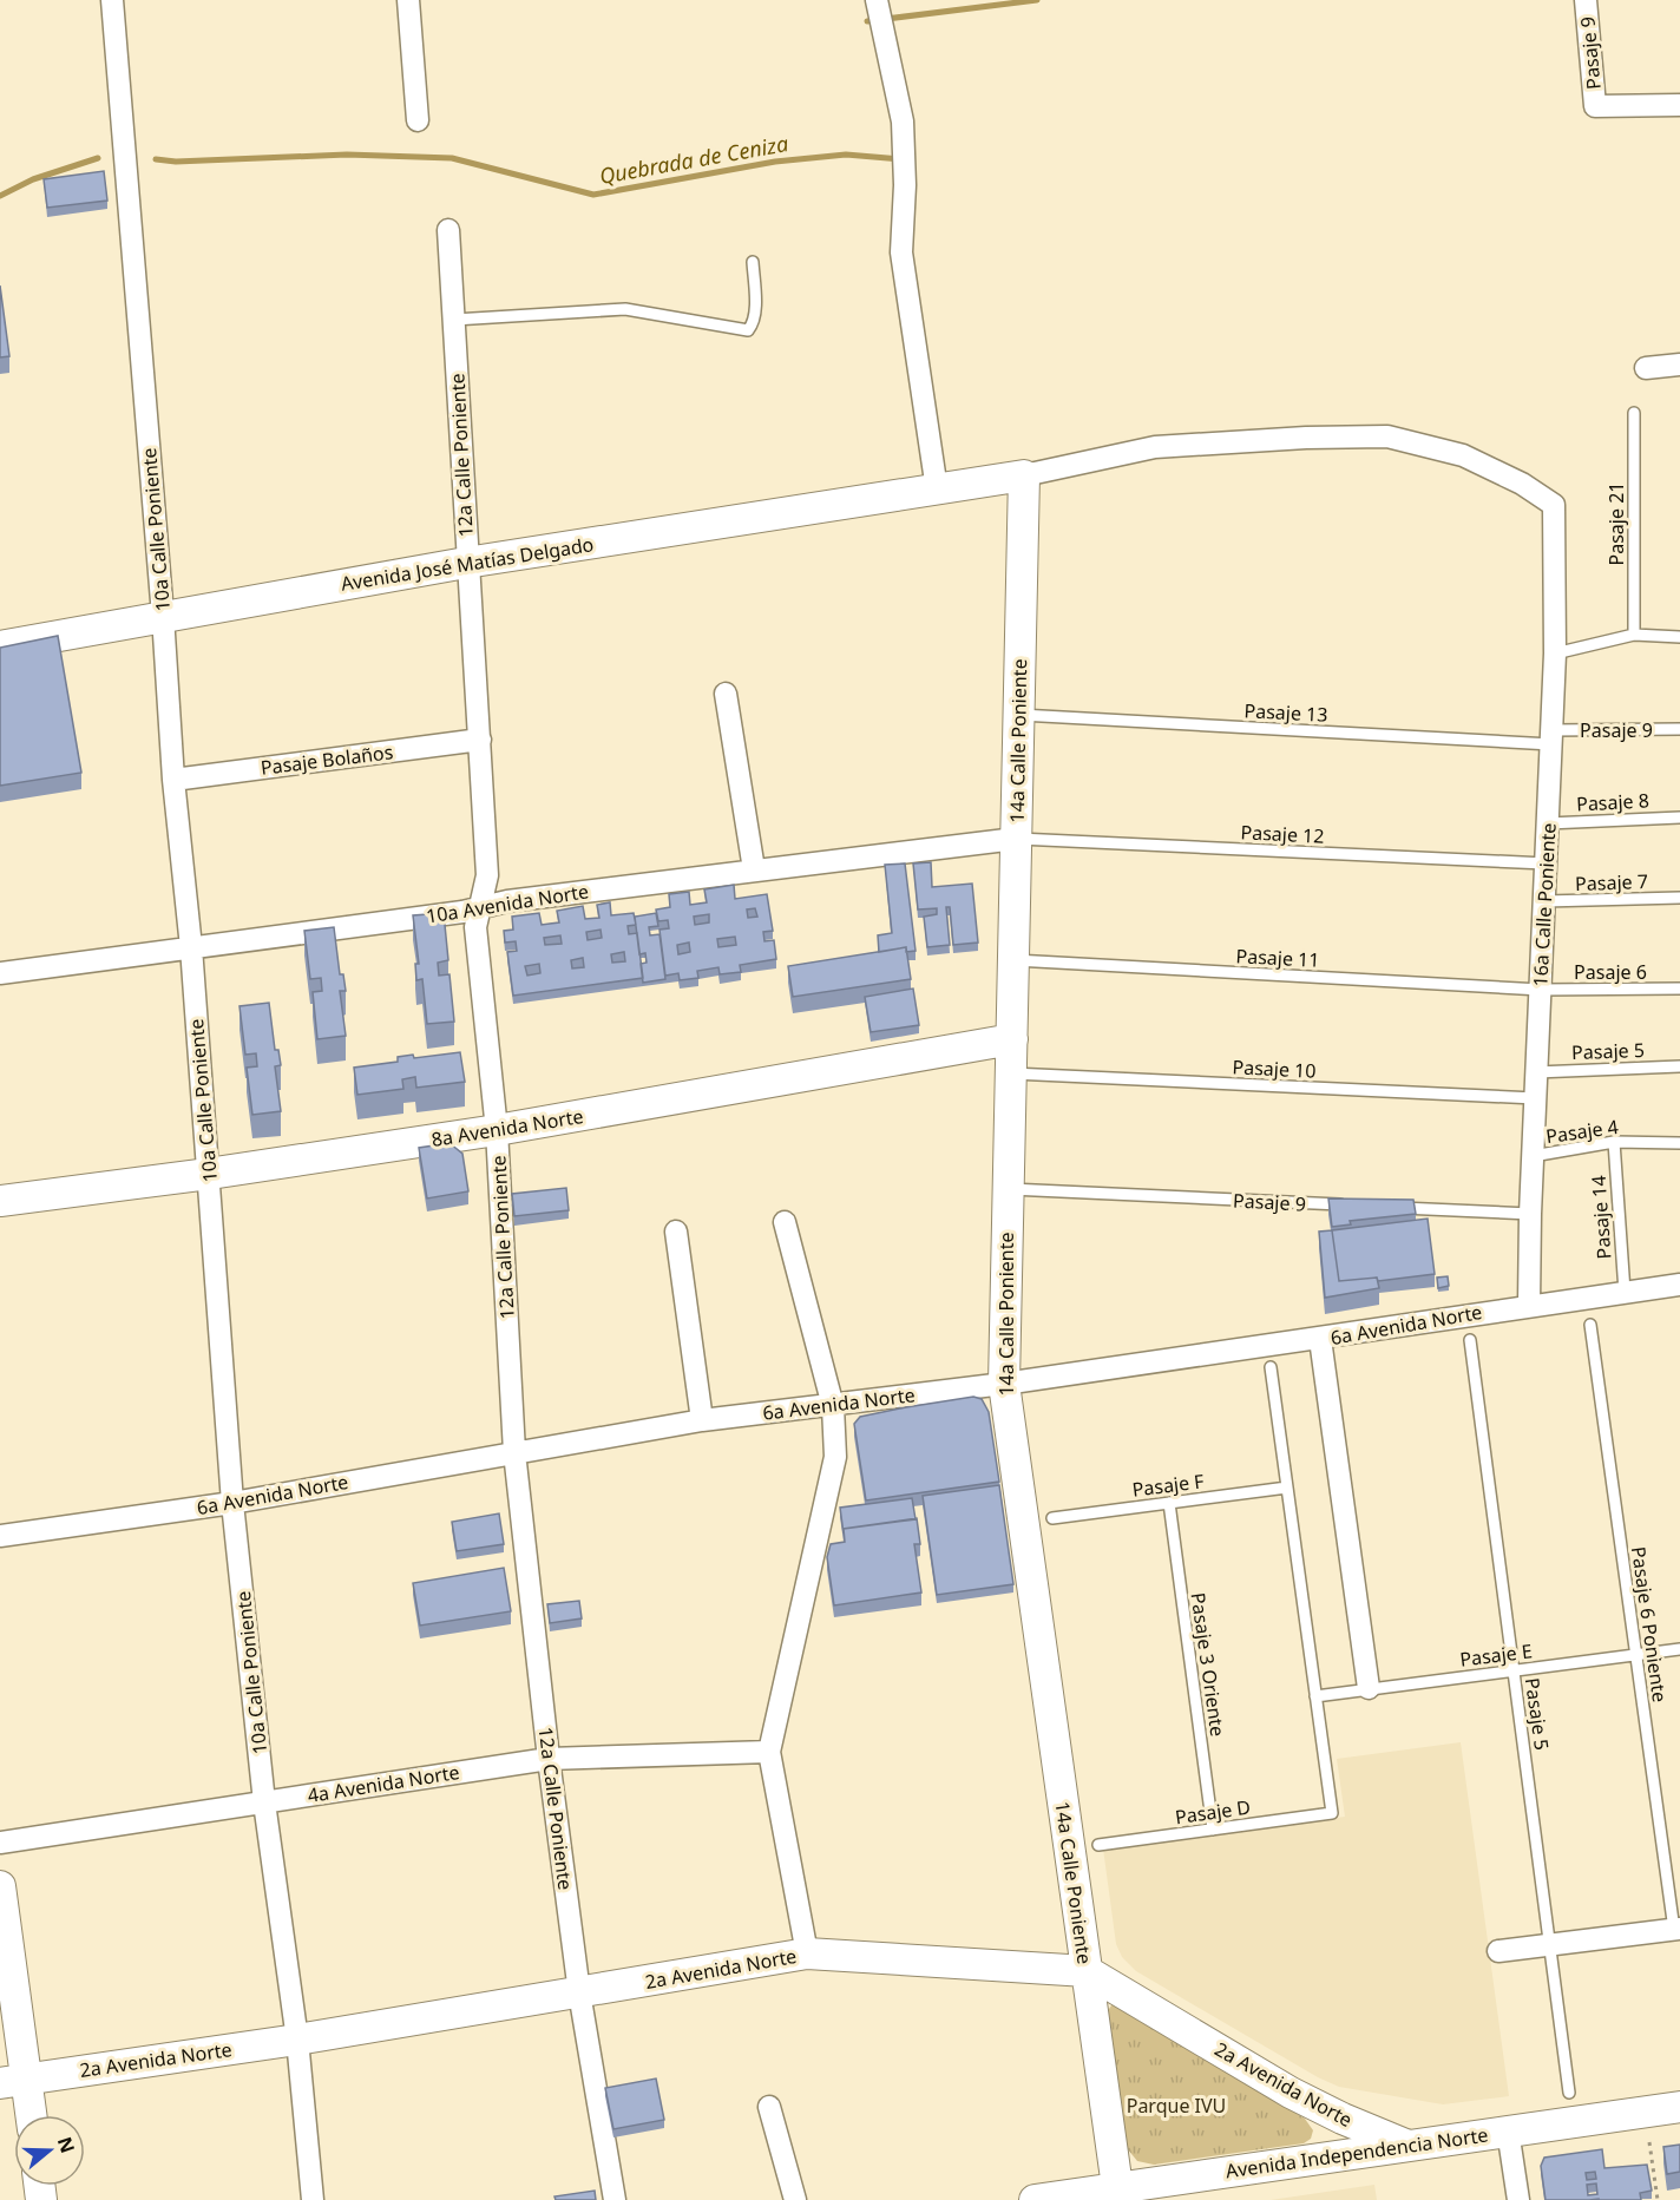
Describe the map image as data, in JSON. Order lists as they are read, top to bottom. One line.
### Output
{"streets":{"street":["Pasaje 9","12a Calle Poniente","10a Calle Poniente","Avenida José Matías Delgado","14a Calle Poniente","Pasaje Bolaños","10a Avenida Norte","16a Calle Poniente","8a Avenida Norte","6a Avenida Norte","4a Avenida Norte","2a Avenida Norte","Avenida Independencia Norte"],"lane":["Pasaje 21","Pasaje 13","Pasaje 8","Pasaje 12","Pasaje 7","Pasaje 11","Pasaje 6","Pasaje 5","Pasaje 10","Pasaje 4","Pasaje 14","Pasaje F","Pasaje 6 Poniente","Pasaje E","Pasaje 3 Oriente","Pasaje D"]},"crossings":[["Pasaje 9","Pasaje 13"],["Pasaje 9","14a Calle Poniente"],["Pasaje 9","16a Calle Poniente"],["12a Calle Poniente","Avenida José Matías Delgado"],["12a Calle Poniente","Pasaje Bolaños"],["12a Calle Poniente","10a Avenida Norte"],["12a Calle Poniente","8a Avenida Norte"],["12a Calle Poniente","6a Avenida Norte"],["12a Calle Poniente","4a Avenida Norte"],["12a Calle Poniente","2a Avenida Norte"],["10a Calle Poniente","Avenida José Matías Delgado"],["10a Calle Poniente","Pasaje Bolaños"],["10a Calle Poniente","10a Avenida Norte"],["10a Calle Poniente","8a Avenida Norte"],["10a Calle Poniente","6a Avenida Norte"],["10a Calle Poniente","4a Avenida Norte"],["10a Calle Poniente","2a Avenida Norte"],["Avenida José Matías Delgado","14a Calle Poniente"],["Avenida José Matías Delgado","16a Calle Poniente"],["Pasaje 13","14a Calle Poniente"],["Pasaje 13","16a Calle Poniente"],["14a Calle Poniente","Pasaje 12"],["14a Calle Poniente","10a Avenida Norte"],["14a Calle Poniente","16a Calle Poniente"],["14a Calle Poniente","Pasaje 11"],["14a Calle Poniente","Pasaje 10"],["14a Calle Poniente","8a Avenida Norte"],["14a Calle Poniente","6a Avenida Norte"],["14a Calle Poniente","2a Avenida Norte"],["14a Calle Poniente","Avenida Independencia Norte"],["Pasaje 8","16a Calle Poniente"],["Pasaje 12","10a Avenida Norte"],["Pasaje 12","16a Calle Poniente"],["Pasaje 7","16a Calle Poniente"],["16a Calle Poniente","Pasaje 11"],["16a Calle Poniente","Pasaje 6"],["16a Calle Poniente","Pasaje 5"],["16a Calle Poniente","Pasaje 10"],["16a Calle Poniente","Pasaje 4"],["16a Calle Poniente","6a Avenida Norte"],["Pasaje 11","Pasaje 6"],["Pasaje 5","Pasaje E"],["Pasaje 4","Pasaje 14"],["Pasaje 14","6a Avenida Norte"],["Pasaje F","Pasaje 3 Oriente"],["Pasaje 6 Poniente","Pasaje E"],["Pasaje E","Pasaje D"],["Pasaje 3 Oriente","Pasaje D"],["2a Avenida Norte","Avenida Independencia Norte"]],"water":["Quebrada de Ceniza"],"parks":["Parque IVU"],"north":"right"}
